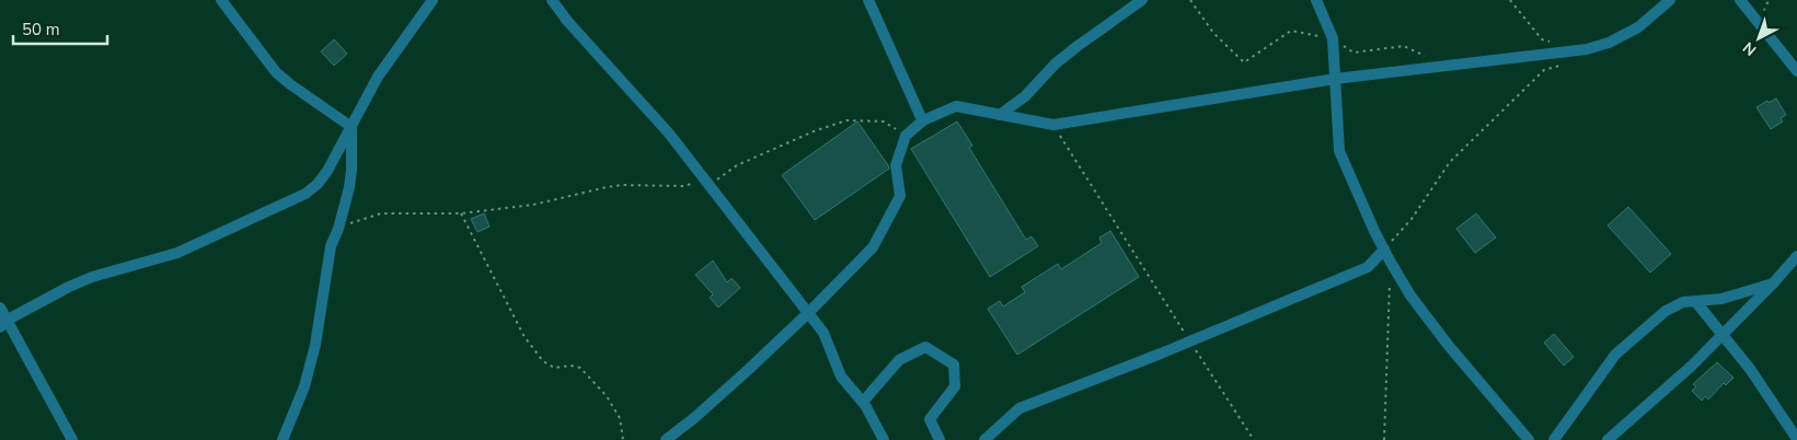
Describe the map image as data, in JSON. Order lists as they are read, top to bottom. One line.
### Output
{"scale_bar":"50 m","north":"bottom left"}
